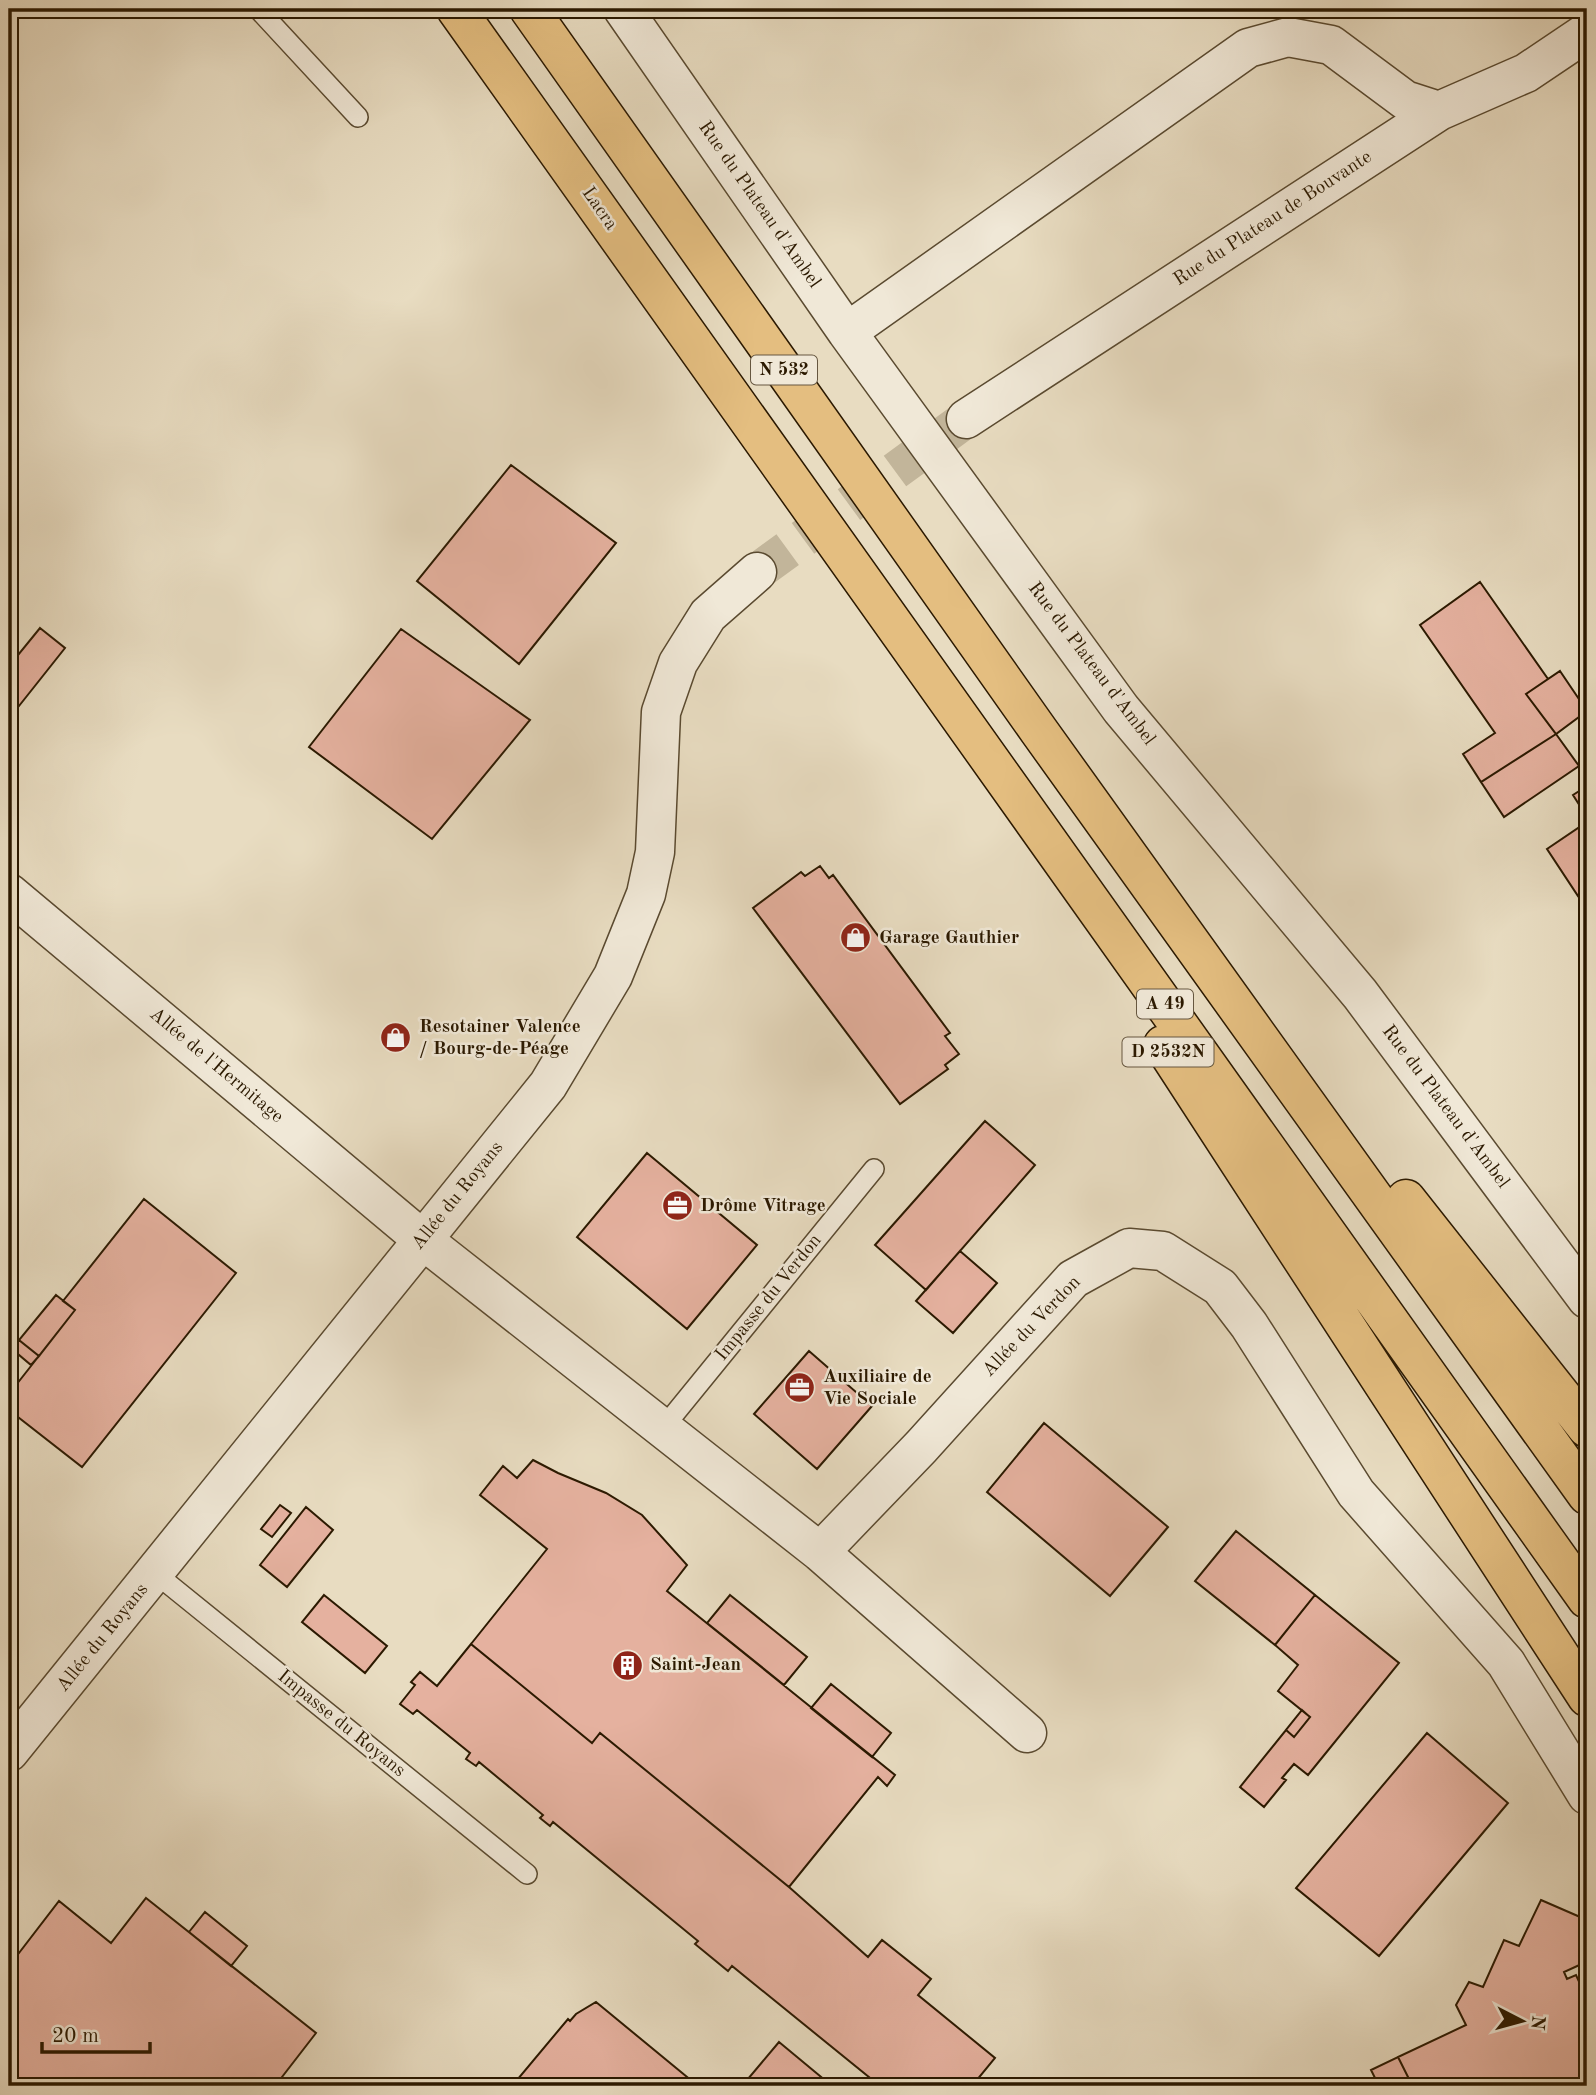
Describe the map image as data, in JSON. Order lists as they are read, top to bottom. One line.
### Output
{"streets":{"highway":["Lacra","N 532","A 49","D 2532N"],"street":["Rue du Plateau d'Ambel","Rue du Plateau de Bouvante","Allée de l'Hermitage","Allée du Royans","Allée du Verdon"],"lane":["Impasse du Verdon","Impasse du Royans"]},"crossings":[["Lacra","A 49"],["Lacra","D 2532N"],["N 532","A 49"],["A 49","D 2532N"],["Allée de l'Hermitage","Allée du Royans"],["Allée du Royans","Impasse du Royans"]],"places":{"shop":["Garage Gauthier","Resotainer Valence / Bourg-de-Péage"],"office":["Drôme Vitrage","Auxiliaire de Vie Sociale"],"building":["Saint-Jean"]},"scale_bar":"20 m","north":"right"}
